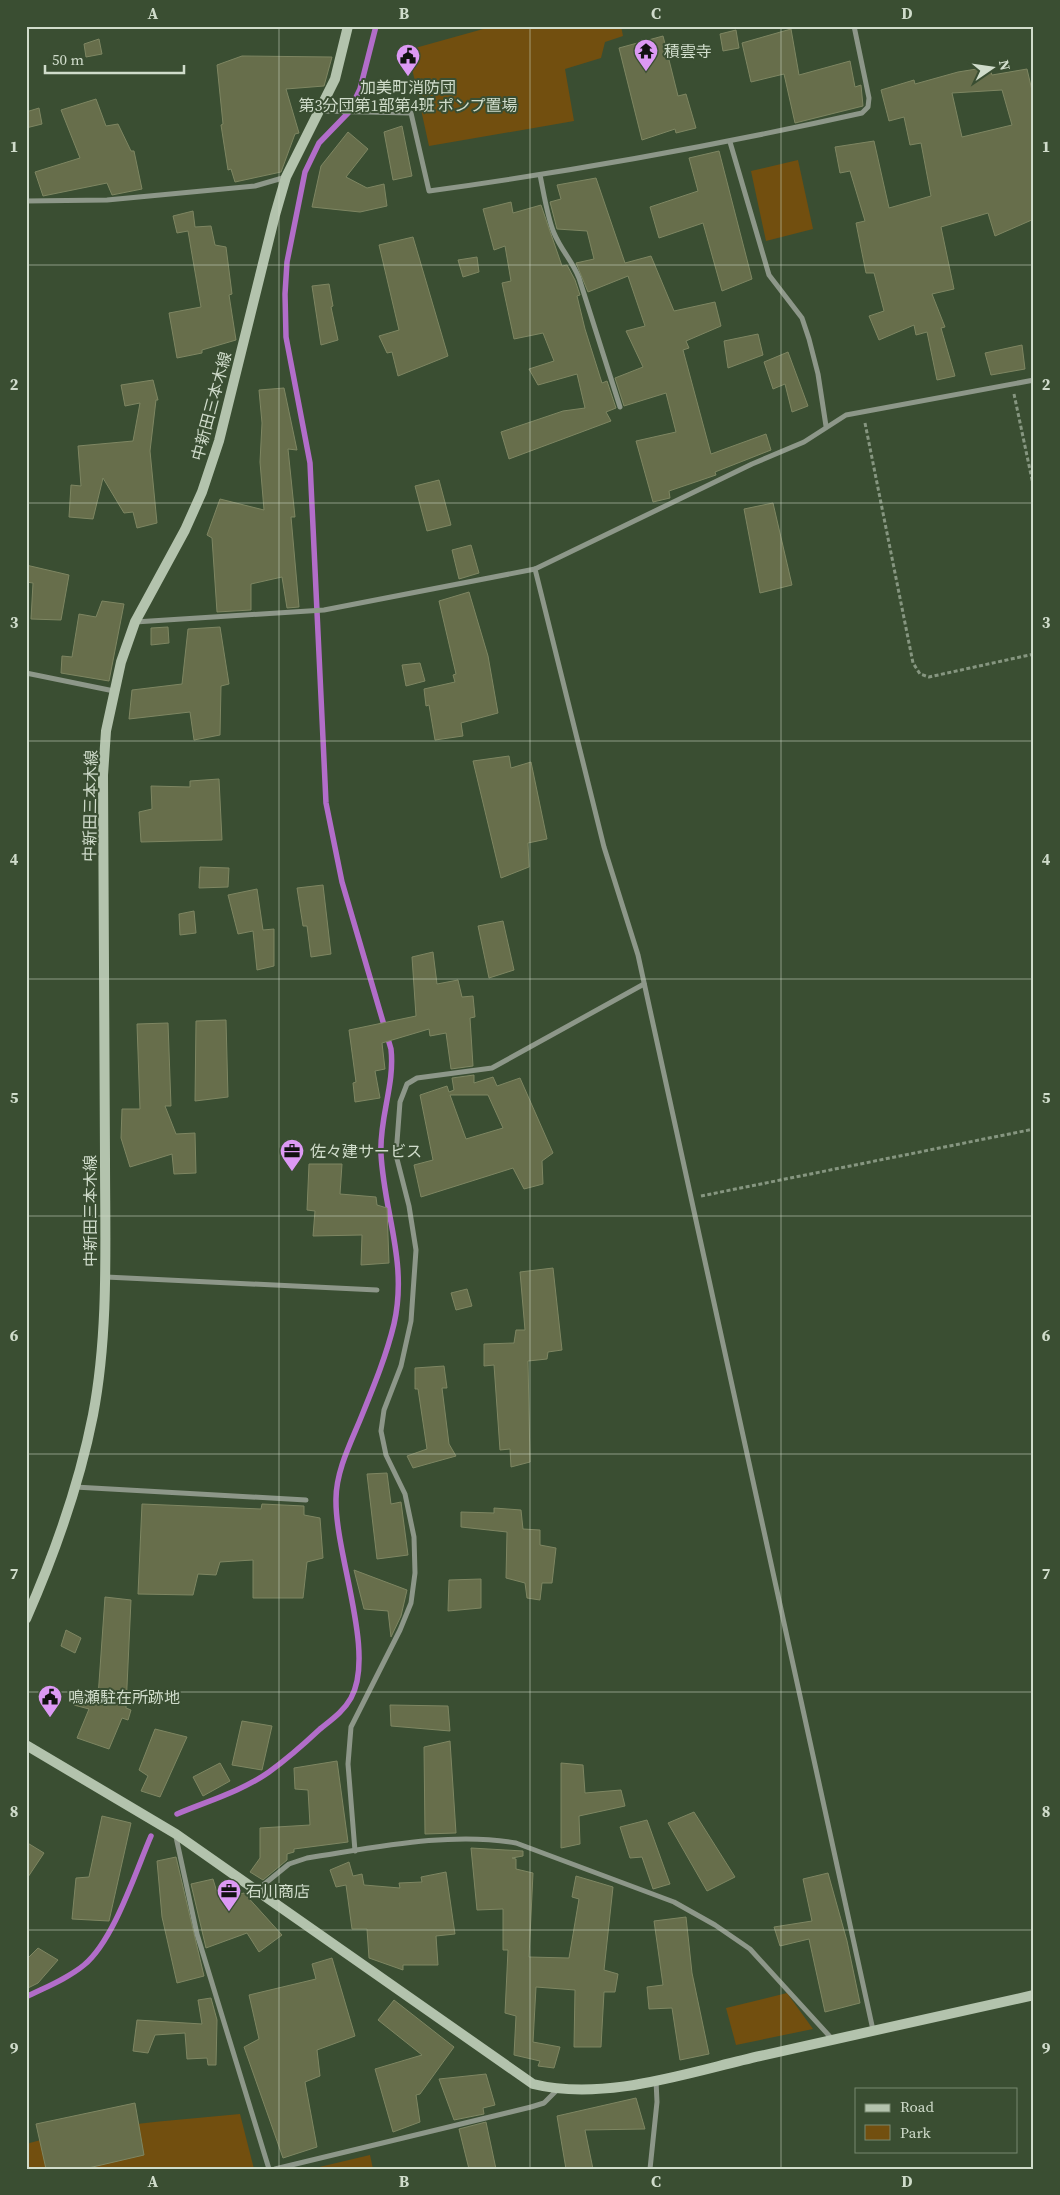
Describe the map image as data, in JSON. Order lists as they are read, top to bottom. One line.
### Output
{"streets":{"main road":["中新田三本木線"]},"places":{"temple":["積雲寺"],"public building":["加美町消防団 第3分団第1部第4班 ポンプ置場","鳴瀬駐在所跡地"],"office":["佐々建サービス","石川商店"]},"legend":["Road","Park"],"scale_bar":"50 m","north":"right","grid":{"columns":["A","B","C","D"],"rows":["1","2","3","4","5","6","7","8","9"]}}
